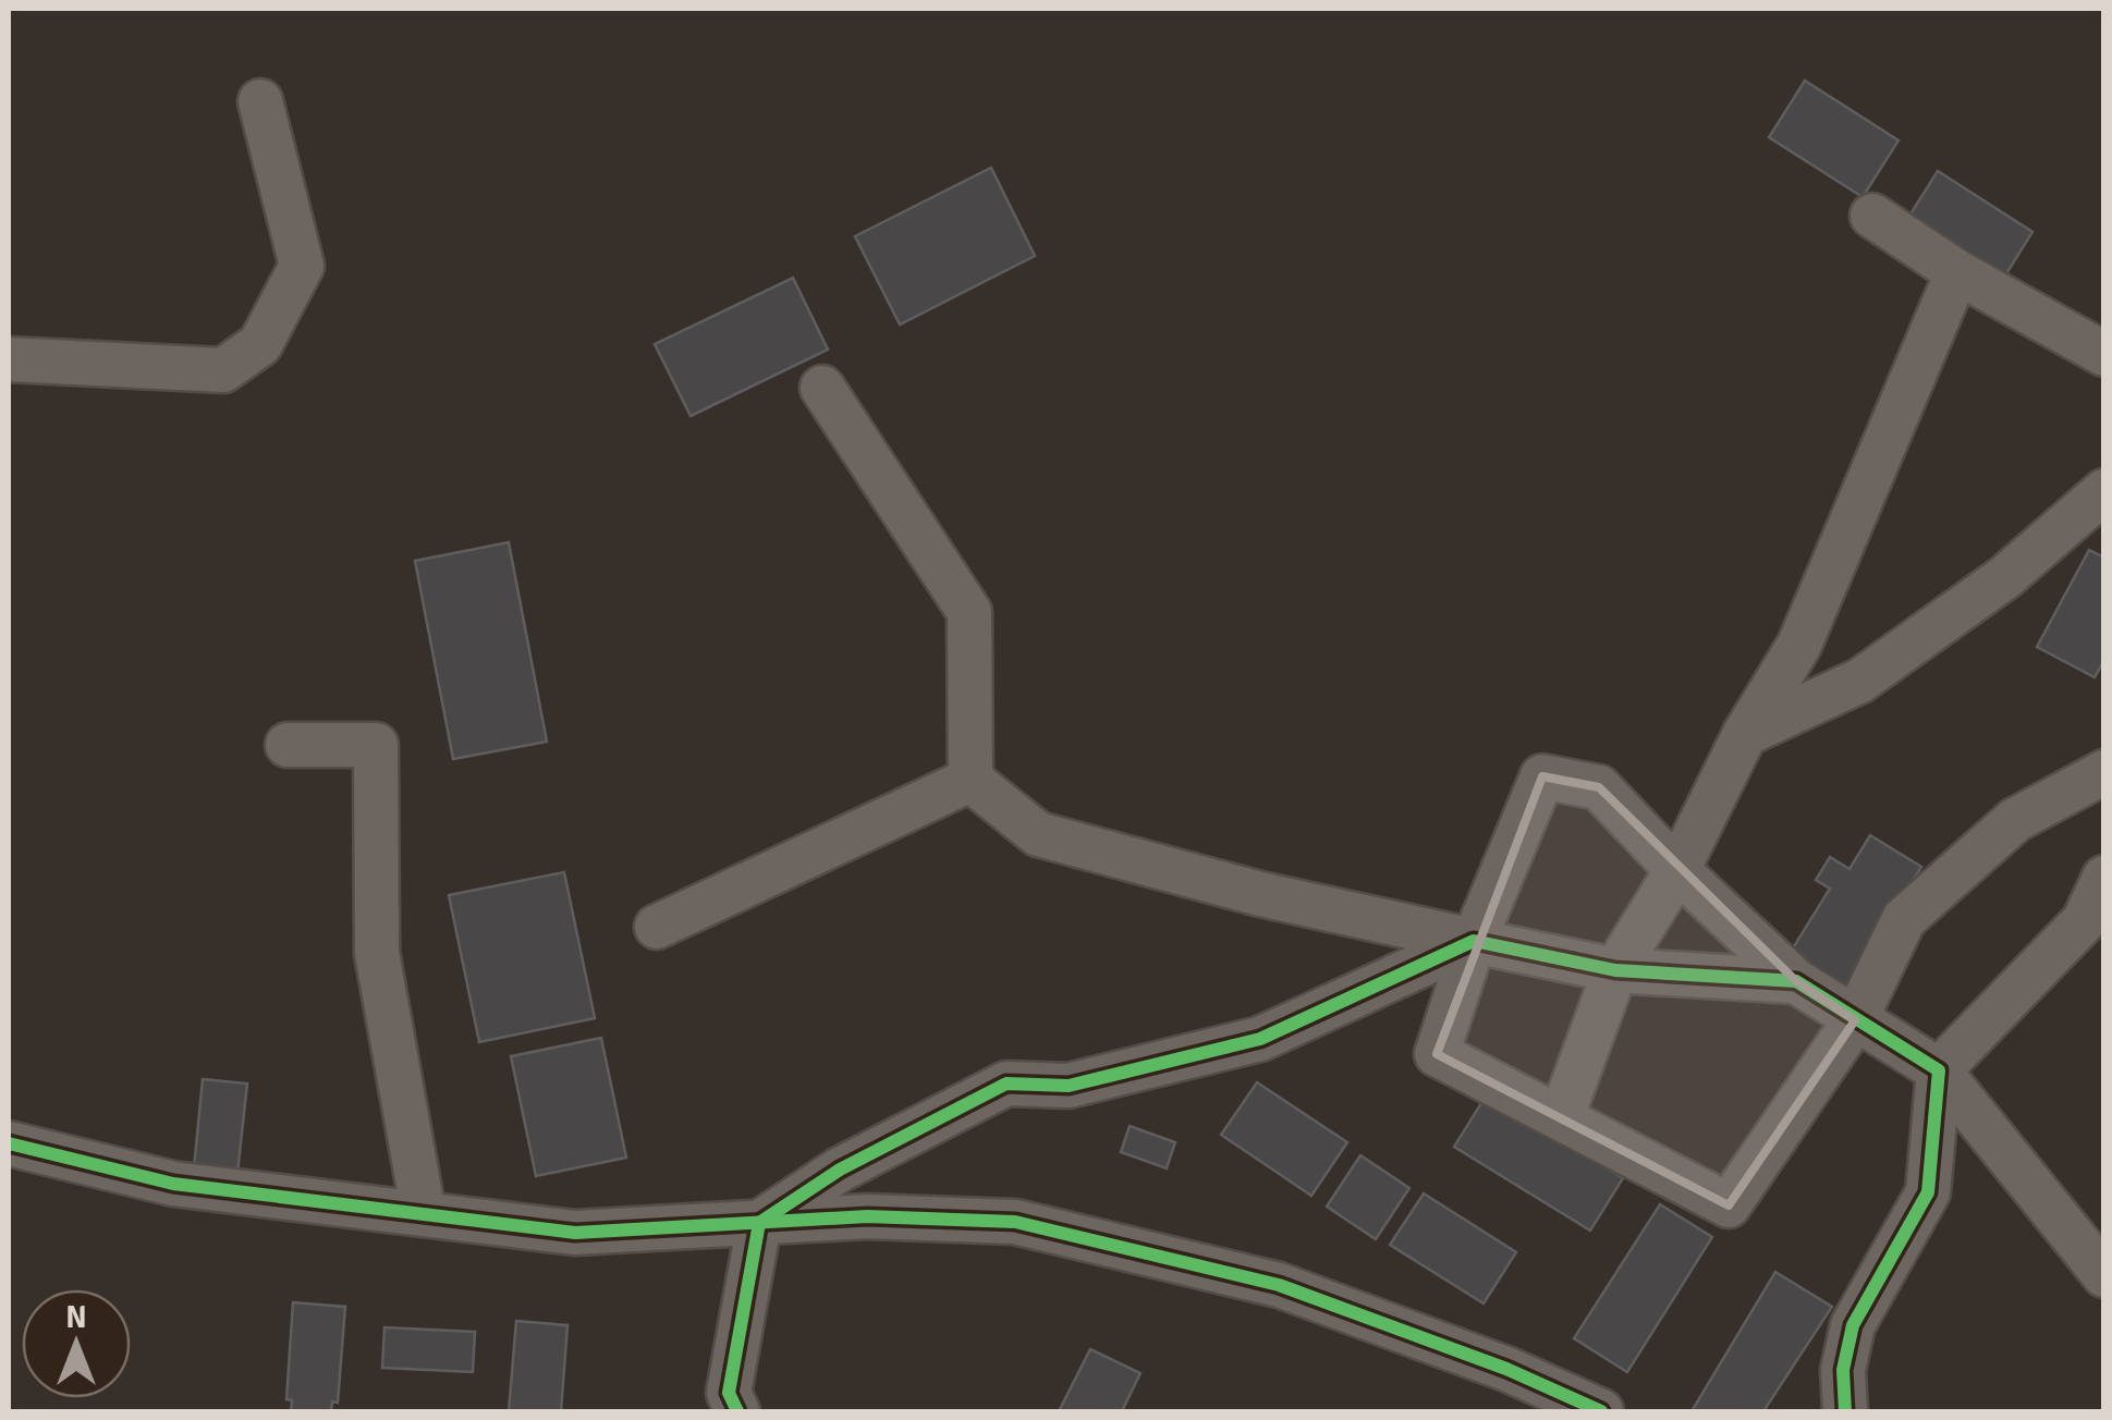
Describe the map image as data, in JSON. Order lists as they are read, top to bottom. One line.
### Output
{"north":"top"}
